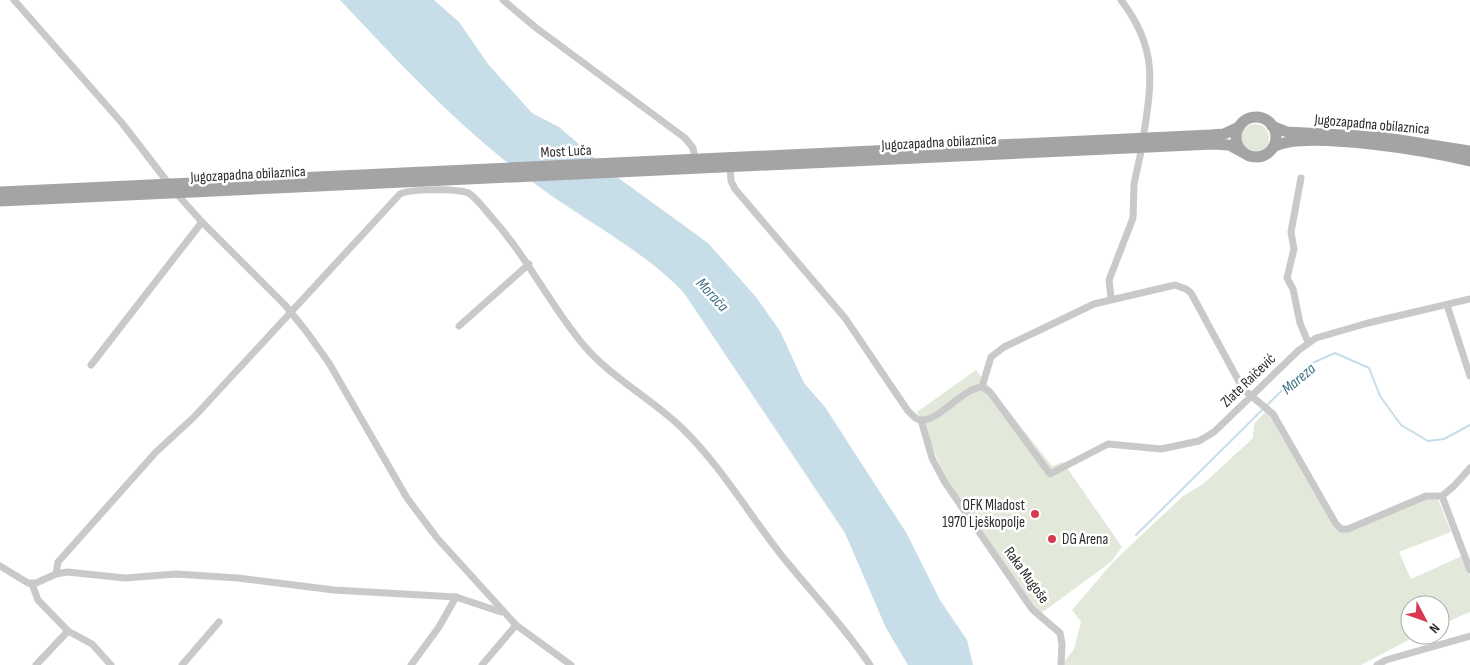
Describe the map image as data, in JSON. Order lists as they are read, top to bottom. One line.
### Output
{"streets":{"main road":["Jugozapadna obilaznica","Most Luča"],"street":["Zlate Raičević","Raka Mugoše"]},"crossings":[["Jugozapadna obilaznica","Most Luča"]],"water":["Morača","Mareza"],"places":["OFK Mladost 1970 Lješkopolje","DG Arena"],"north":"bottom right"}
